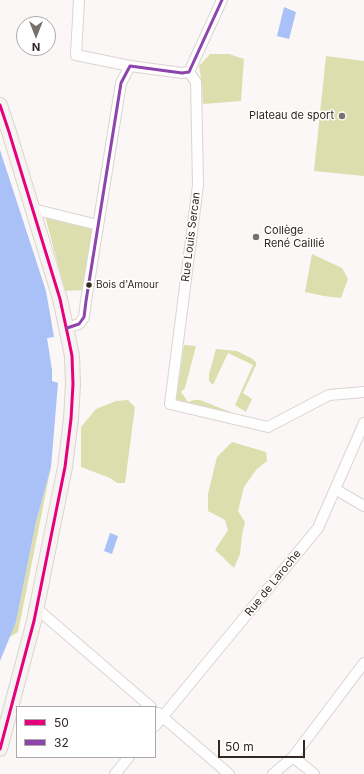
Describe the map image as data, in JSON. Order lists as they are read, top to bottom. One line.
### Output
{"streets":{"street":["Rue Louis Sercan","Rue de Laroche"]},"places":["Plateau de sport","Collège René Caillié","Bois d'Amour"],"lines":["transit line 32","transit line 50"],"legend":["50","32"],"scale_bar":"50 m","north":"bottom"}
